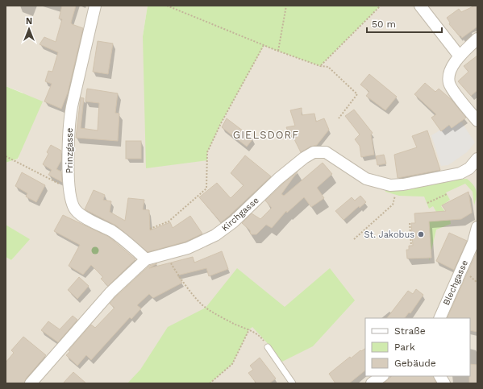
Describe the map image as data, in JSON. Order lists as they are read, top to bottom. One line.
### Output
{"streets":{"street":["Prinzgasse","Kirchgasse","Blechgasse"]},"crossings":[["Prinzgasse","Kirchgasse"]],"districts":["GIELSDORF"],"places":["St. Jakobus"],"legend":["Straße","Park","Gebäude"],"scale_bar":"50 m","north":"top"}
